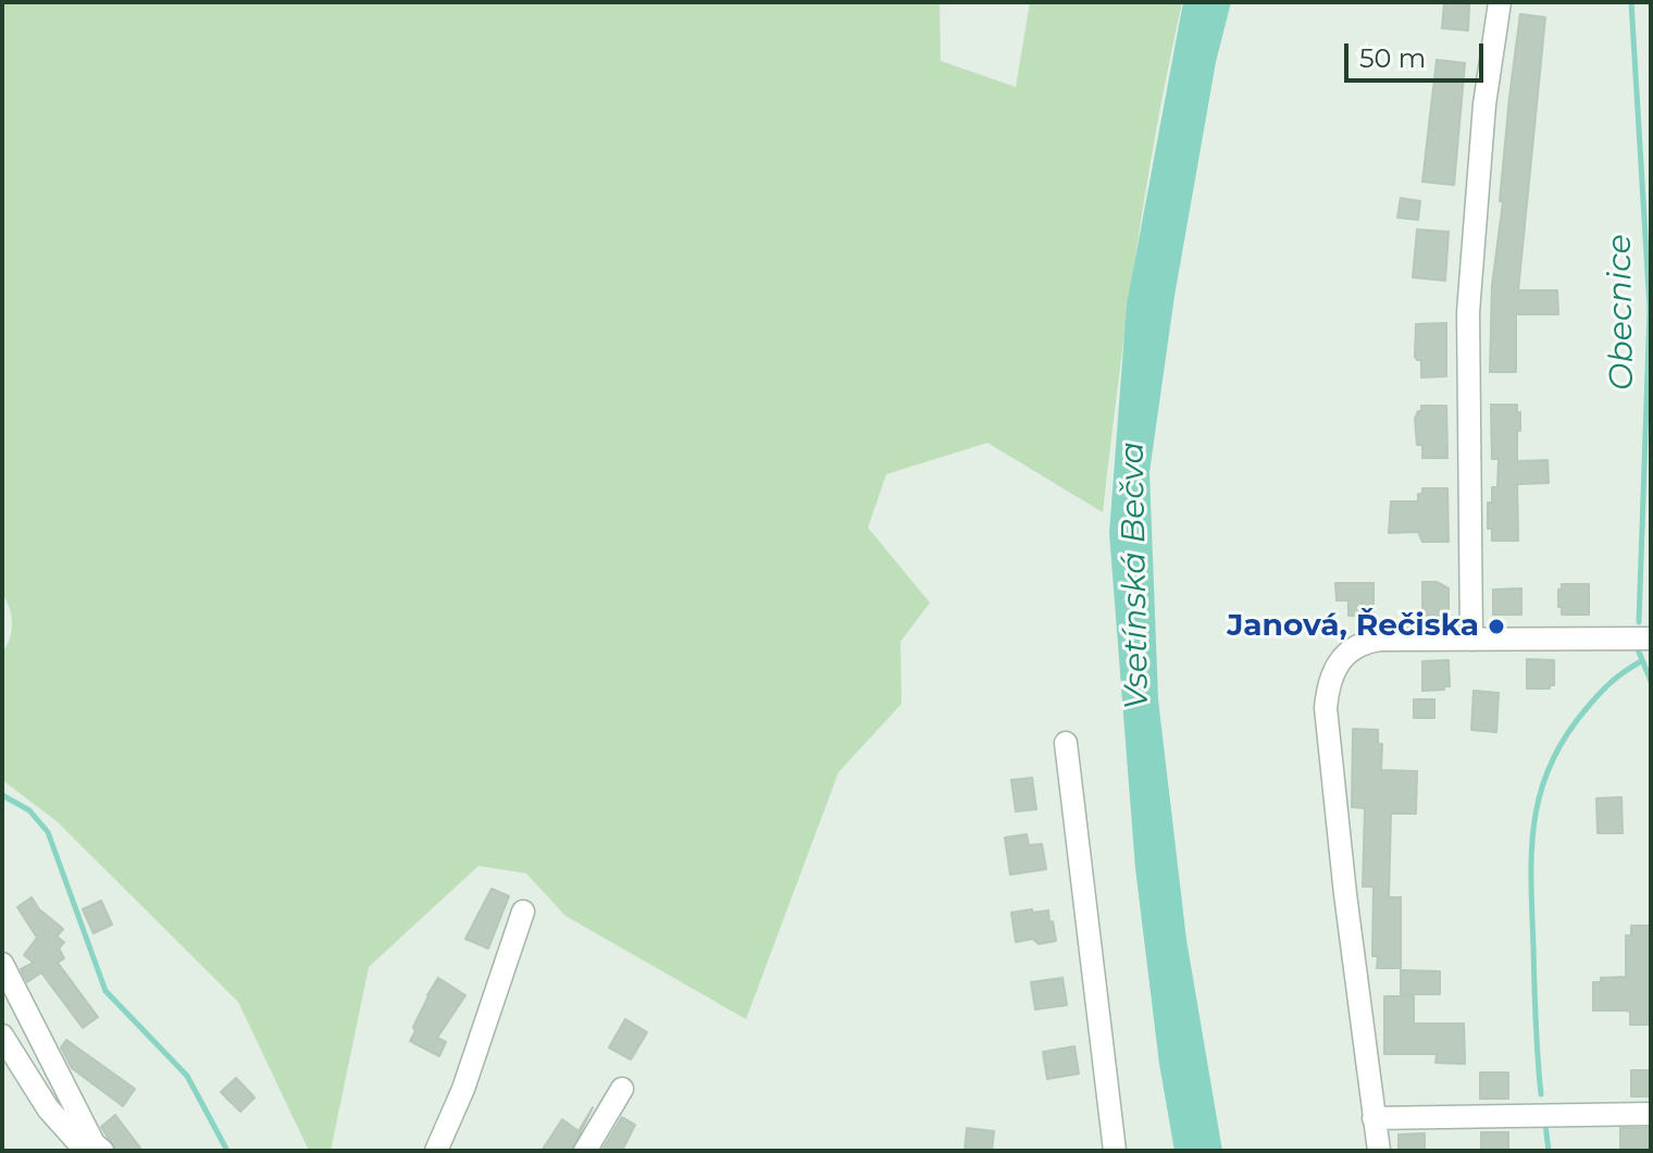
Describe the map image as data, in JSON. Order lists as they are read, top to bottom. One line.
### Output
{"water":["Obecnice","Vsetínská Bečva"],"places":["Janová, Řečiska"],"scale_bar":"50 m"}
